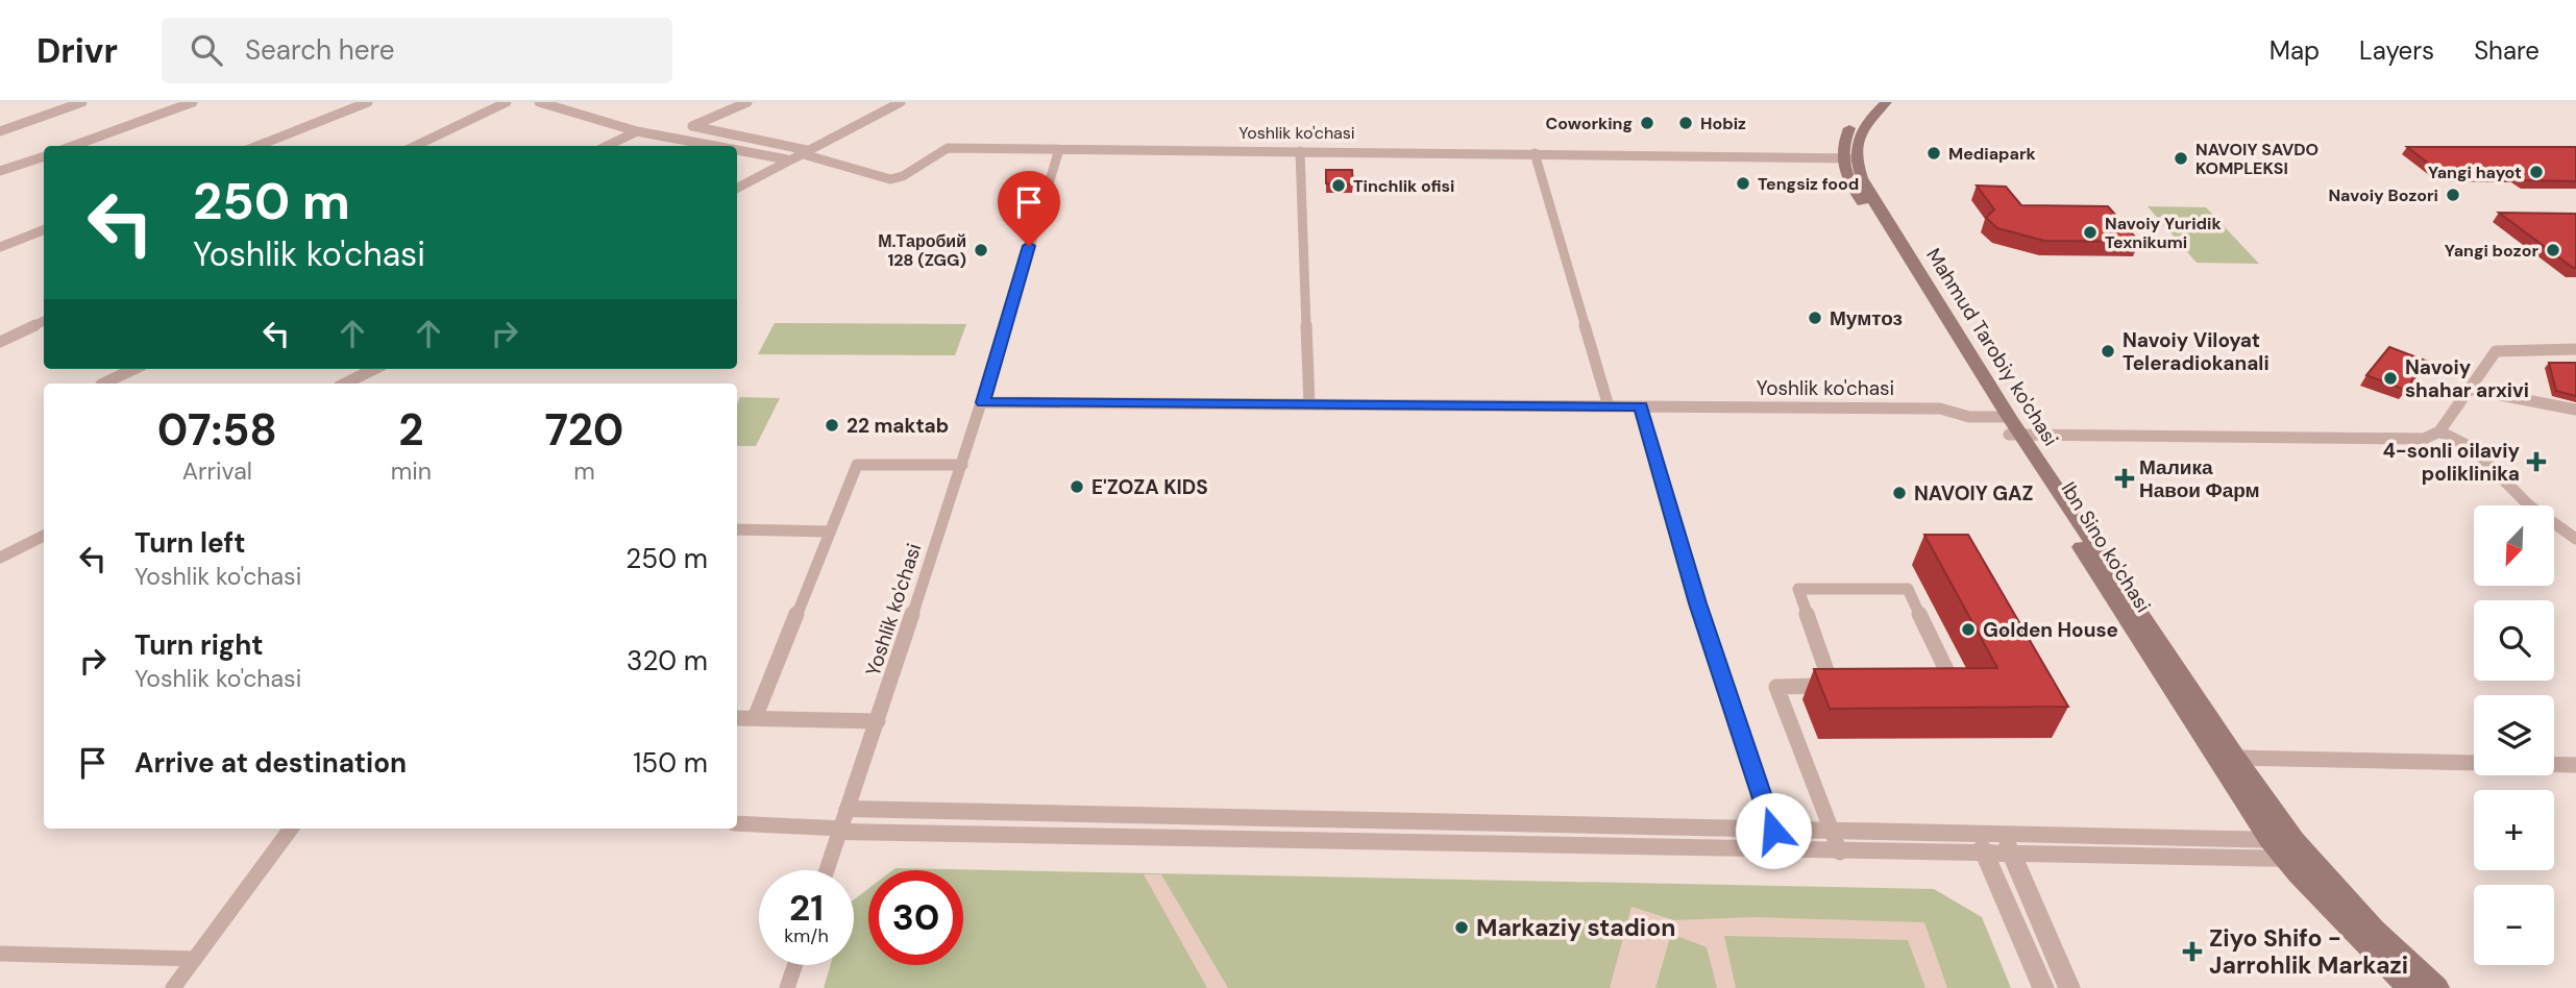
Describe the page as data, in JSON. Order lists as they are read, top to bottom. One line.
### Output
{"streets":{"main road":["Mahmud Tarobiy ko'chasi","Ibn Sino ko'chasi"],"street":["Yoshlik ko'chasi"]},"crossings":[["Yoshlik ko'chasi","Mahmud Tarobiy ko'chasi"],["Yoshlik ko'chasi","Ibn Sino ko'chasi"],["Mahmud Tarobiy ko'chasi","Ibn Sino ko'chasi"]],"places":{"other":["Coworking","Hobiz","Mediapark","NAVOIY SAVDO KOMPLEKSI","Yangi hayot","Tengsiz food","Tinchlik ofisi","Navoiy Bozori","Navoiy Yuridik Texnikumi","М.Таробий 128 (ZGG)","Yangi bozor","Мумтоз","Navoiy Viloyat Teleradiokanali","Navoiy shahar arxivi","22 maktab","E'ZOZA KIDS","NAVOIY GAZ","Golden House","Markaziy stadion"],"health":["4-sonli oilaviy poliklinika","Малика Навои Фарм","Ziyo Shifo - Jarrohlik Markazi"]},"north":"bottom left","page":{"header":"Drivr","search":"Search here","nav":["Map","Layers","Share"],"turn":["250 m","Yoshlik ko'chasi"],"eta":["07:58","Arrival","2","min","720","m"],"map_buttons":["+","−"],"list":[{"name":"Turn left","note":"Yoshlik ko'chasi","value":"250 m"},{"name":"Turn right","note":"Yoshlik ko'chasi","value":"320 m"},{"name":"Arrive at destination","value":"150 m"}],"speed":"21 km/h","limit":"30"}}
